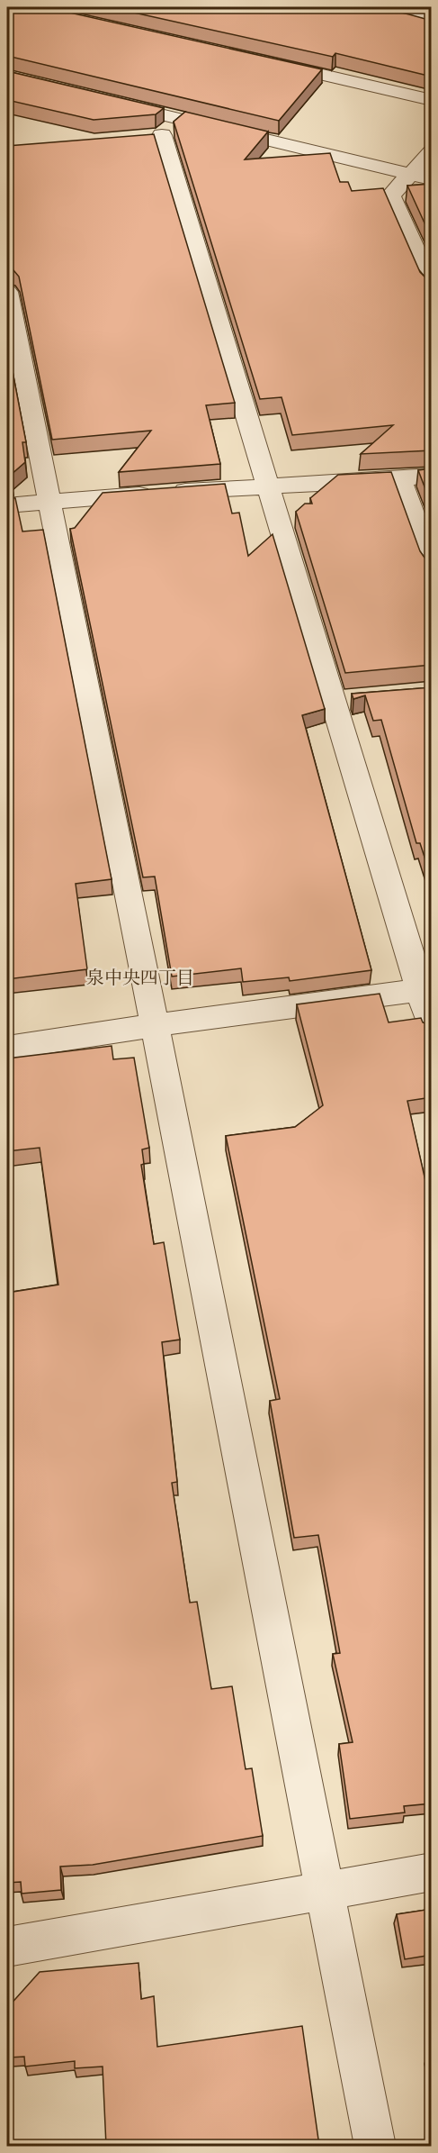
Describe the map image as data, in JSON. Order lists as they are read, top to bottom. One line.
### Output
{"districts":["泉中央四丁目"]}
